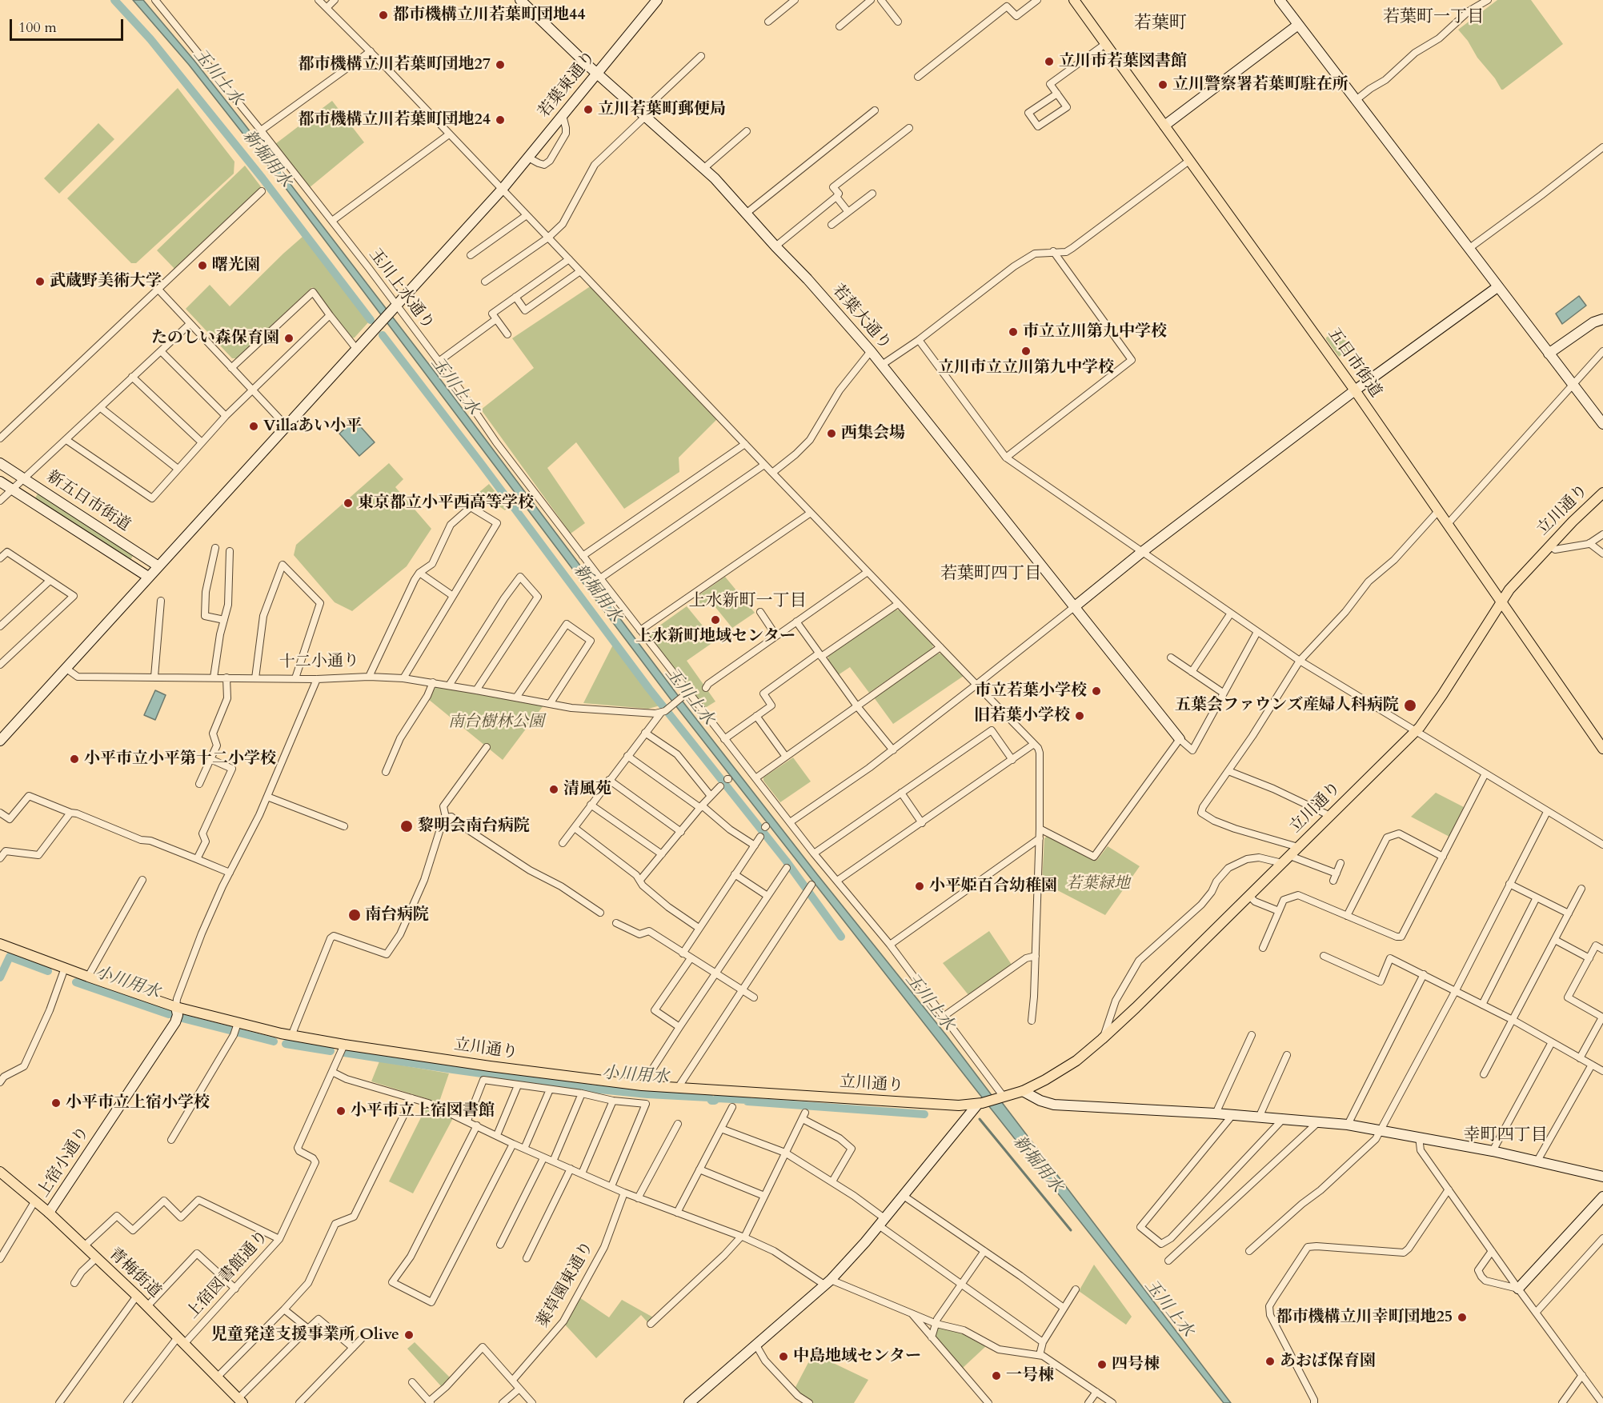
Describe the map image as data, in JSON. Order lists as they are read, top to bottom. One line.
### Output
{"streets":{"main road":["五日市街道","立川通り","青梅街道"],"street":["若葉東通り","玉川上水通り","若葉大通り","新五日市街道","十二小通り","上宿小通り","上宿図書館通り","薬草園東通り"]},"crossings":[["若葉東通り","玉川上水通り"],["若葉東通り","若葉大通り"],["若葉東通り","新五日市街道"],["若葉東通り","十二小通り"],["玉川上水通り","立川通り"],["五日市街道","立川通り"],["立川通り","上宿小通り"],["立川通り","上宿図書館通り"],["上宿小通り","青梅街道"],["青梅街道","上宿図書館通り"]],"districts":["若葉町一丁目","若葉町","若葉町四丁目","上水新町一丁目","幸町四丁目"],"water":["玉川上水","新堀用水","小川用水"],"parks":["南台樹林公園","若葉緑地"],"places":["都市機構立川若葉町団地44","立川市若葉図書館","都市機構立川若葉町団地27","立川警察署若葉町駐在所","立川若葉町郵便局","都市機構立川若葉町団地24","曙光園","武蔵野美術大学","市立立川第九中学校","たのしい森保育園","立川市立立川第九中学校","Villaあい小平","西集会場","東京都立小平西高等学校","上水新町地域センター","市立若葉小学校","五葉会ファウンズ産婦人科病院","旧若葉小学校","小平市立小平第十二小学校","清風苑","黎明会南台病院","小平姫百合幼稚園","南台病院","小平市立上宿小学校","小平市立上宿図書館","都市機構立川幸町団地25","児童発達支援事業所 Olive","中島地域センター","あおば保育園","四号棟","一号棟"],"scale_bar":"100 m"}
